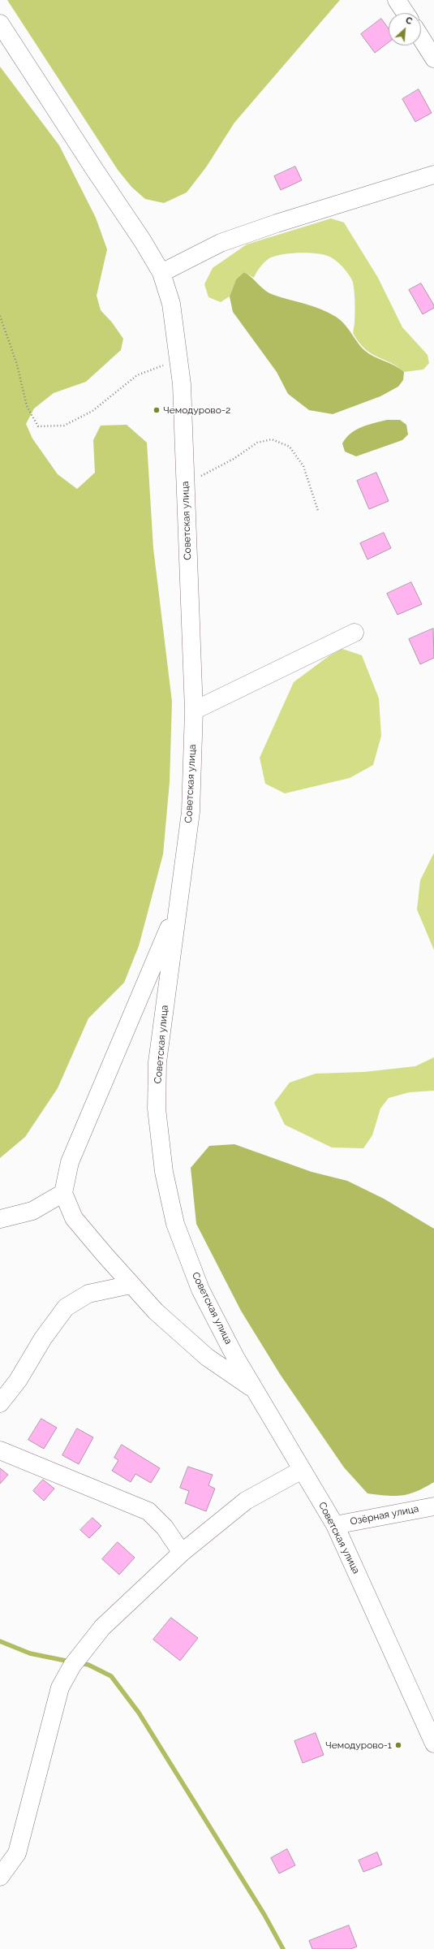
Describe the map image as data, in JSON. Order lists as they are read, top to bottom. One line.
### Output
{"streets":{"street":["Советская улица","Озёрная улица"]},"crossings":[["Советская улица","Озёрная улица"]],"places":["Чемодурово-2","Чемодурово-1"],"north":"top right"}
